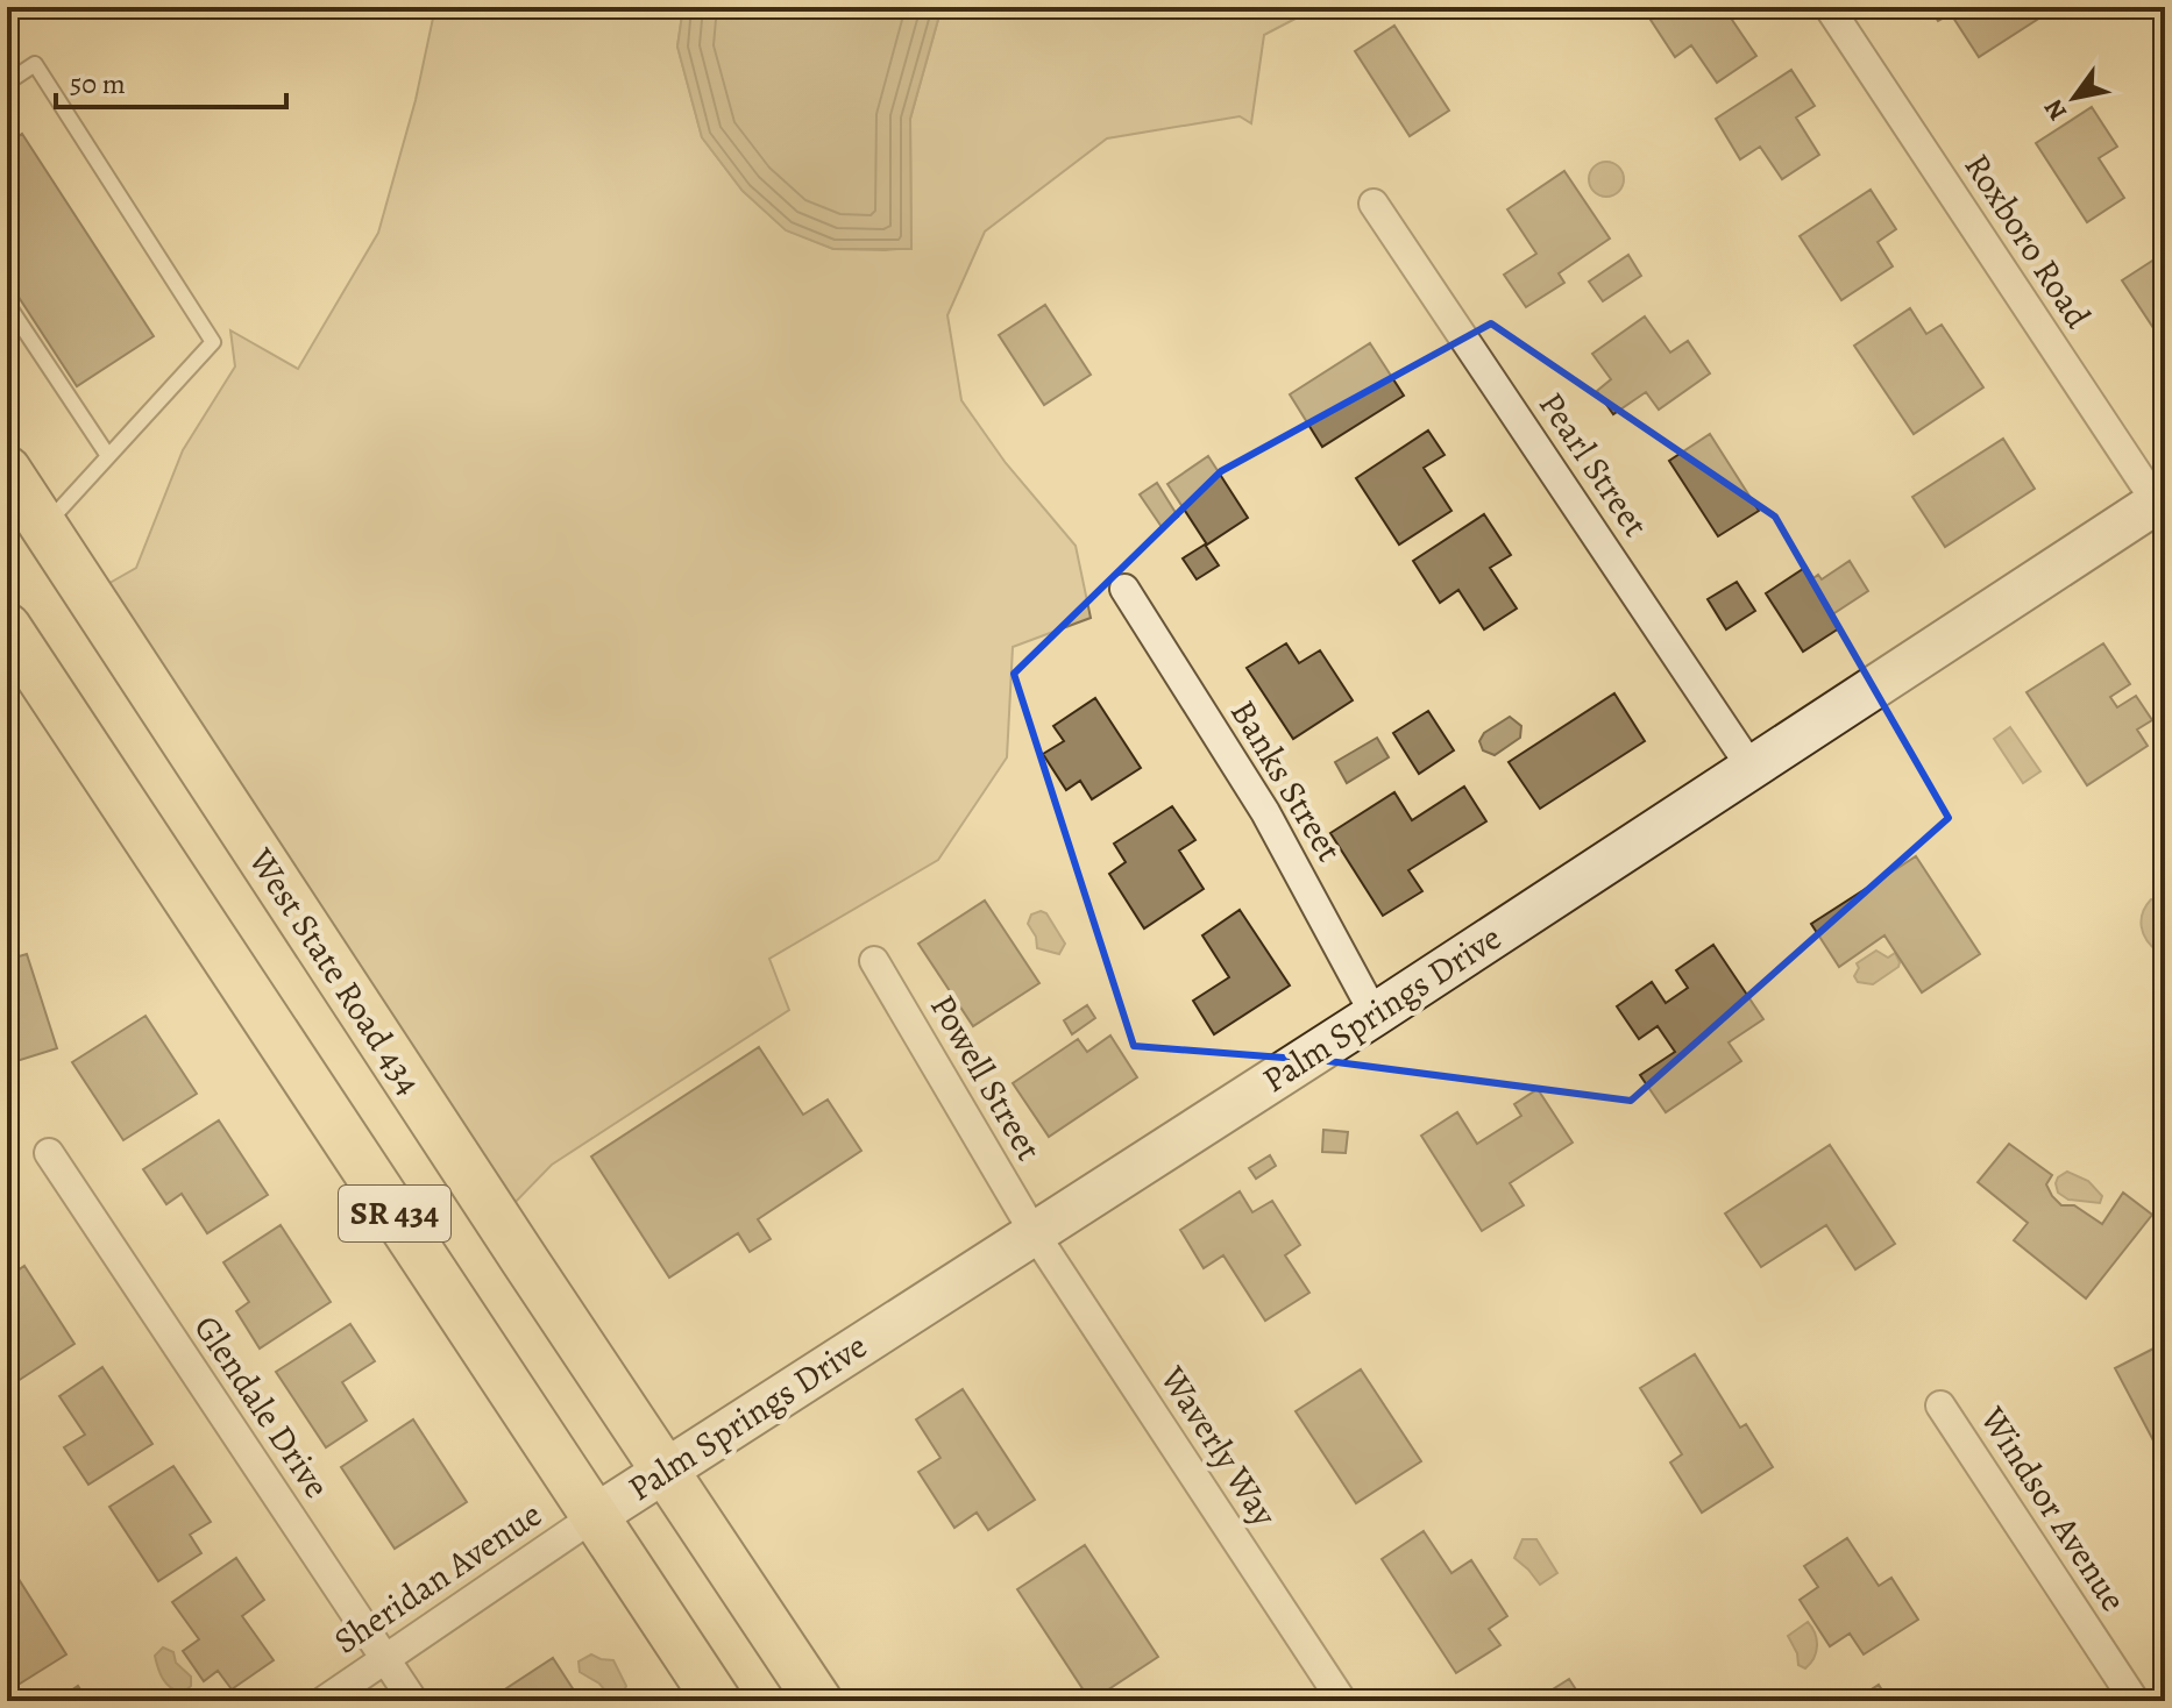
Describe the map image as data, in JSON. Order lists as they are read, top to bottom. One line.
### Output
{"streets":{"main road":["West State Road 434","SR 434"],"street":["Roxboro Road","Pearl Street","Banks Street","Palm Springs Drive","Powell Street","Glendale Drive","Waverly Way","Windsor Avenue","Sheridan Avenue"]},"crossings":[["Roxboro Road","Palm Springs Drive"],["Pearl Street","Palm Springs Drive"],["Banks Street","Palm Springs Drive"],["West State Road 434","Palm Springs Drive"],["West State Road 434","SR 434"],["Palm Springs Drive","Powell Street"],["Palm Springs Drive","SR 434"],["Palm Springs Drive","Waverly Way"],["Palm Springs Drive","Sheridan Avenue"],["Powell Street","Waverly Way"],["SR 434","Sheridan Avenue"],["Glendale Drive","Sheridan Avenue"]],"scale_bar":"50 m","north":"bottom left"}
